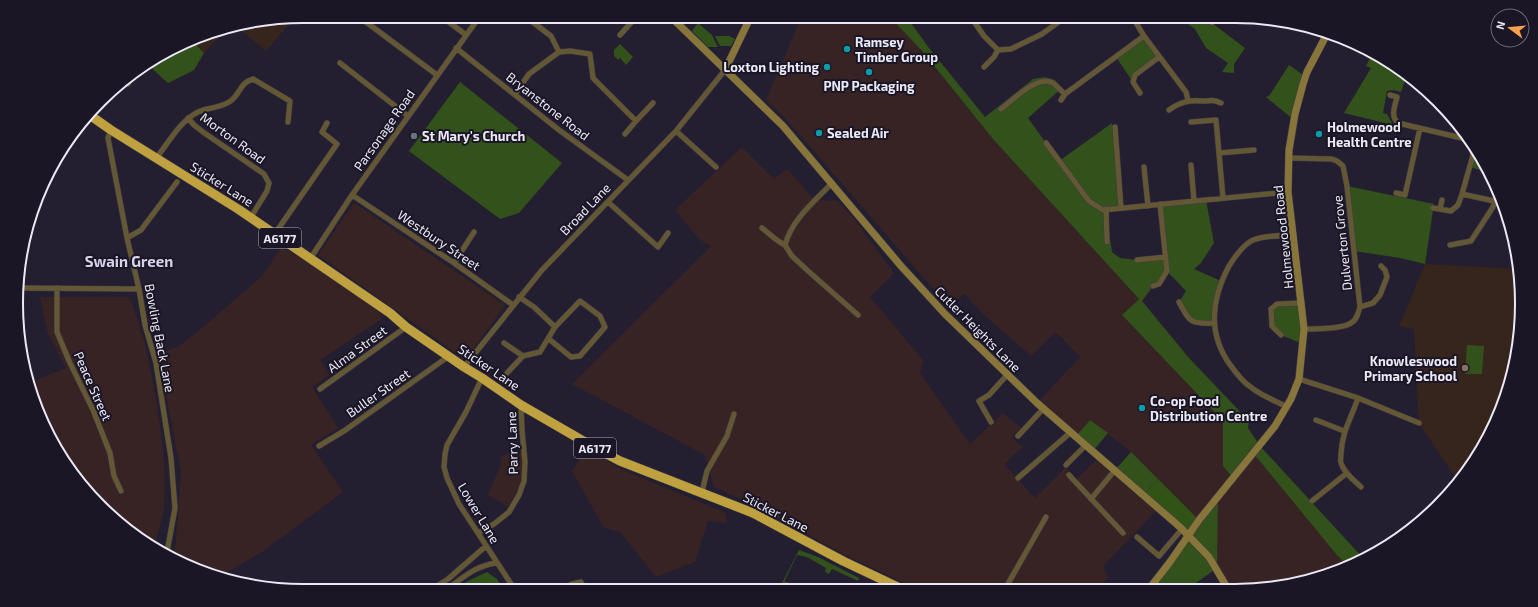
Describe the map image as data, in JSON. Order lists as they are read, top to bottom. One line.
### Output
{"streets":{"highway":["Sticker Lane","A6177"],"street":["Bryanstone Road","Parsonage Road","Morton Road","Broad Lane","Holmewood Road","Westbury Street","Dulverton Grove","Cutler Heights Lane","Bowling Back Lane","Alma Street","Peace Street","Buller Street","Parry Lane","Lower Lane"]},"crossings":[["Bryanstone Road","Parsonage Road"],["Bryanstone Road","Broad Lane"],["Parsonage Road","Sticker Lane"],["Parsonage Road","Westbury Street"],["Morton Road","Sticker Lane"],["Sticker Lane","Broad Lane"],["Sticker Lane","Bowling Back Lane"],["Sticker Lane","Alma Street"],["Sticker Lane","Buller Street"],["Sticker Lane","Parry Lane"],["Sticker Lane","Lower Lane"],["Broad Lane","Westbury Street"],["Broad Lane","Cutler Heights Lane"],["Holmewood Road","Dulverton Grove"],["Holmewood Road","Cutler Heights Lane"],["Parry Lane","Lower Lane"]],"districts":["Swain Green"],"places":["Ramsey Timber Group","Loxton Lighting","PNP Packaging","Sealed Air","Holmewood Health Centre","St Mary's Church","Knowleswood Primary School","Co-op Food Distribution Centre"],"north":"left"}
